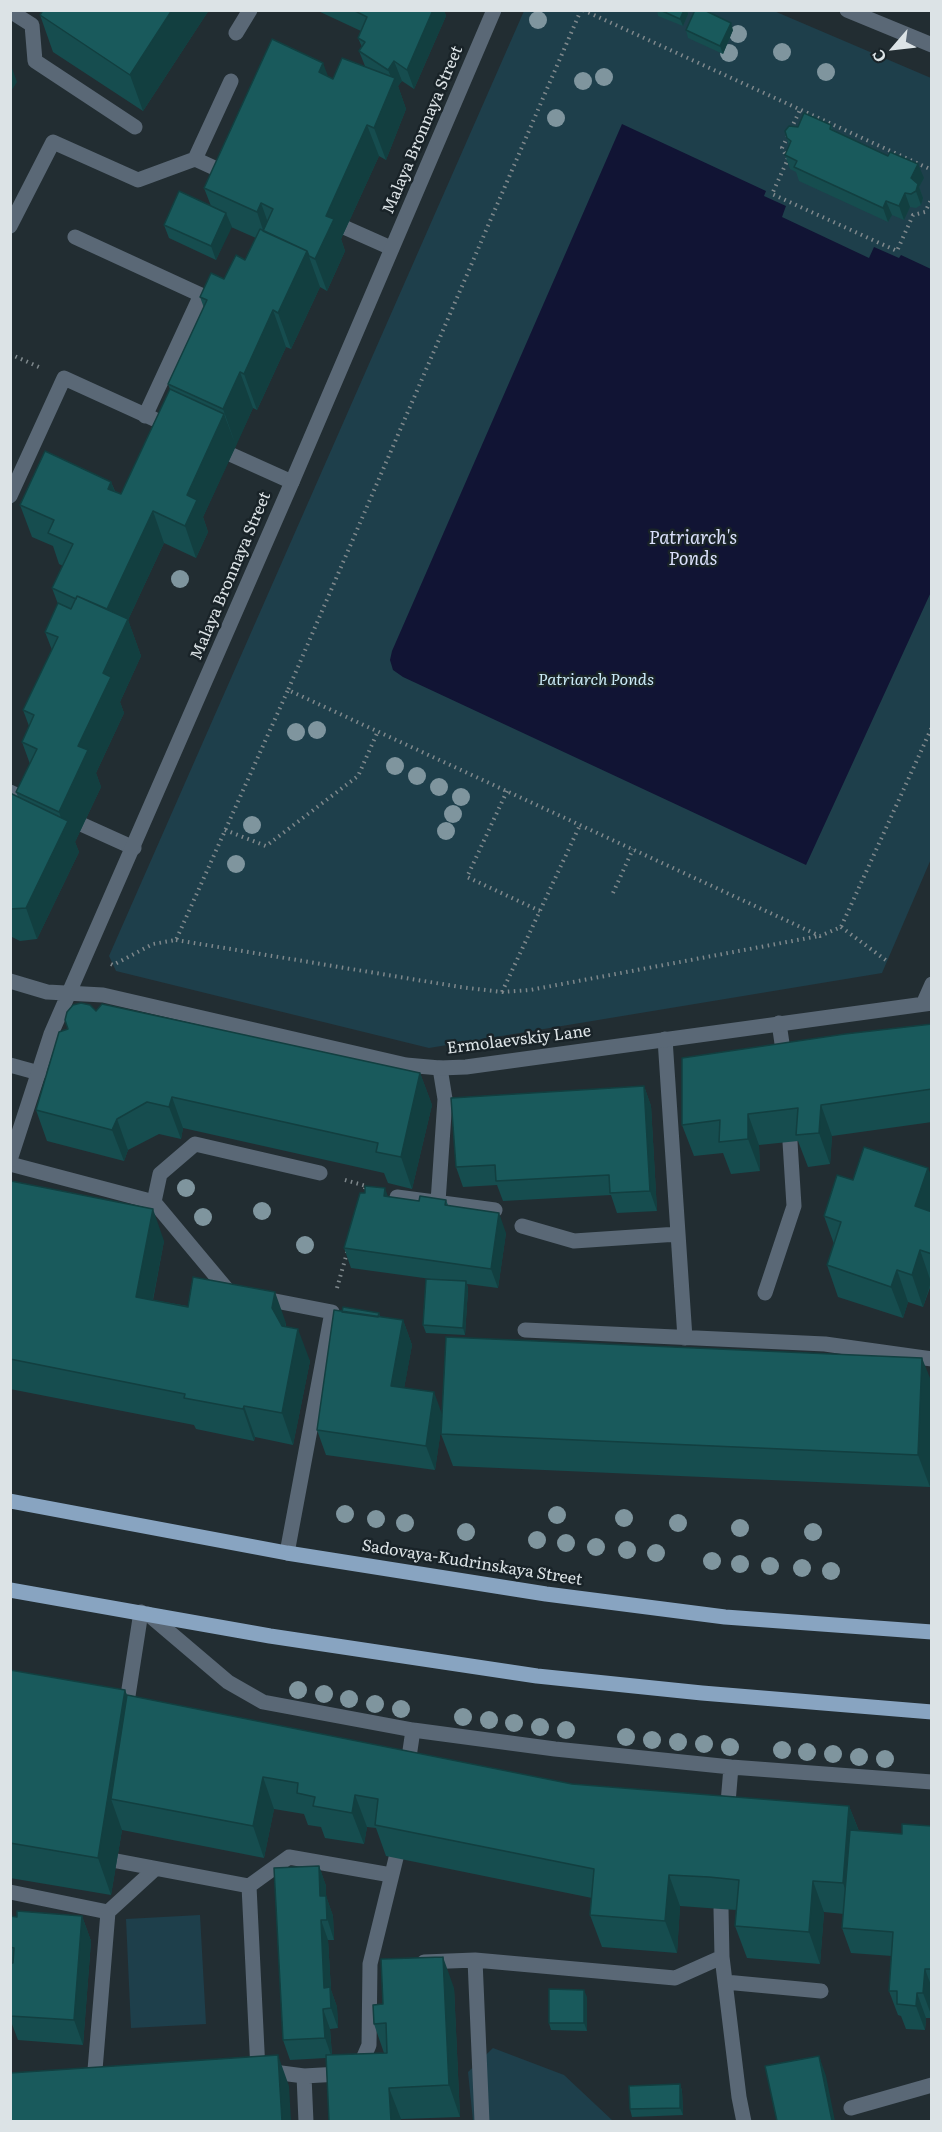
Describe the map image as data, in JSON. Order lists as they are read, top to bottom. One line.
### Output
{"streets":{"main road":["Sadovaya-Kudrinskaya Street"],"street":["Malaya Bronnaya Street","Ermolaevskiy Lane"]},"crossings":[["Malaya Bronnaya Street","Ermolaevskiy Lane"]],"water":["Patriarch's Ponds"],"parks":["Patriarch Ponds"],"north":"bottom left"}
